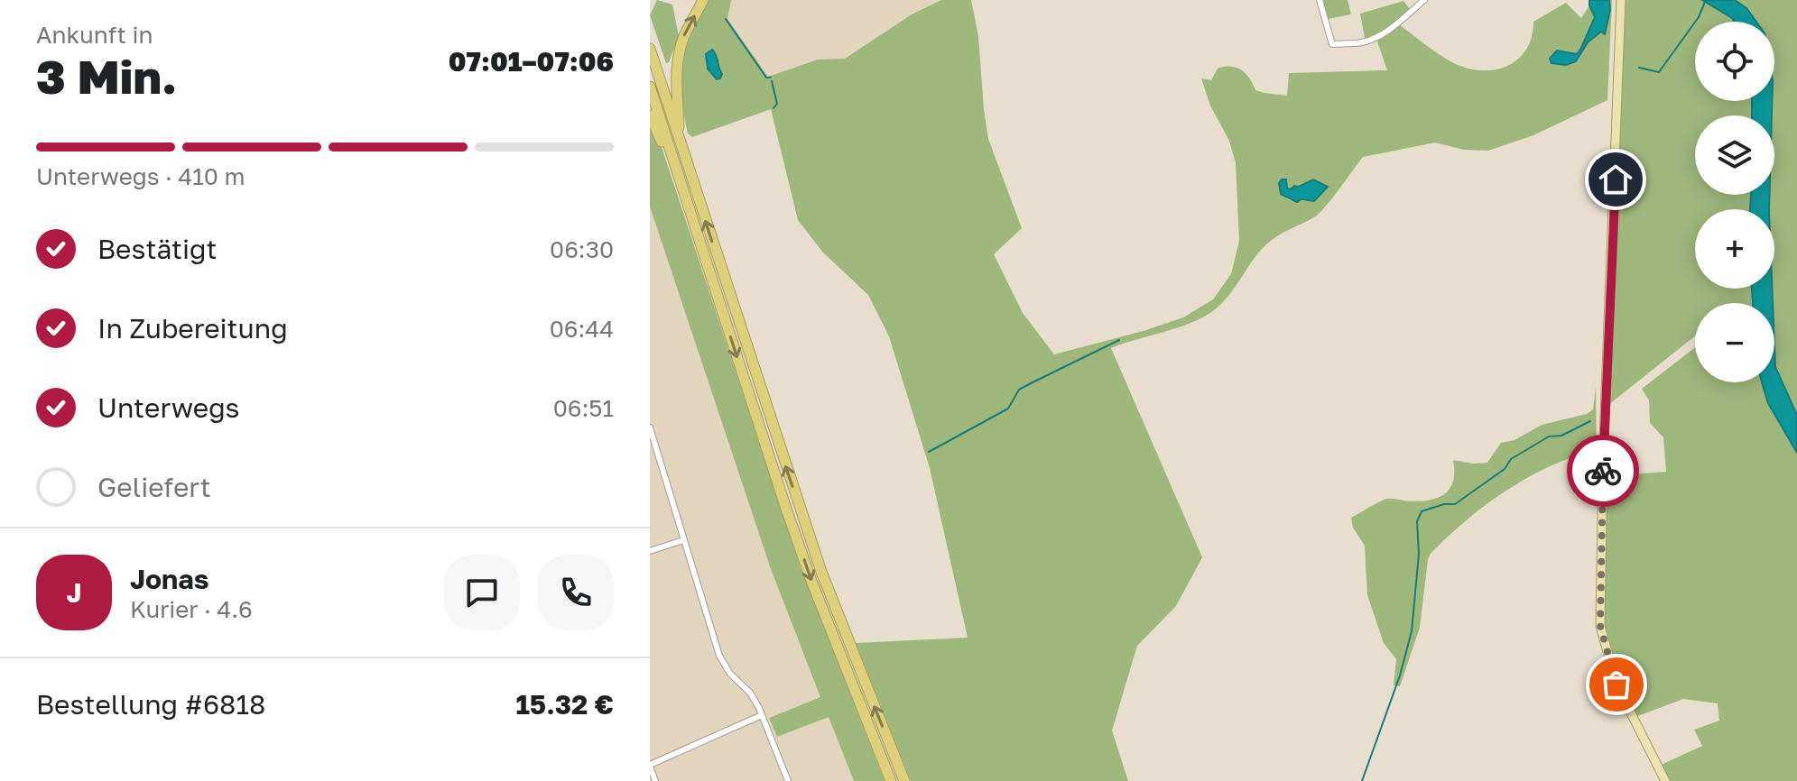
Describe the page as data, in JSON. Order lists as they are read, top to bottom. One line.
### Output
{"page":{"heading":["3 Min.","Ankunft in","07:01–07:06"],"panel":["Jonas","Kurier · 4.6","Bestellung #6818","15.32 €"],"map_buttons":["+","−"],"bar":"Unterwegs · 410 m","list":[["Bestätigt","06:30"],["In Zubereitung","06:44"],["Unterwegs","06:51"],"Geliefert"],"round":"J"}}
